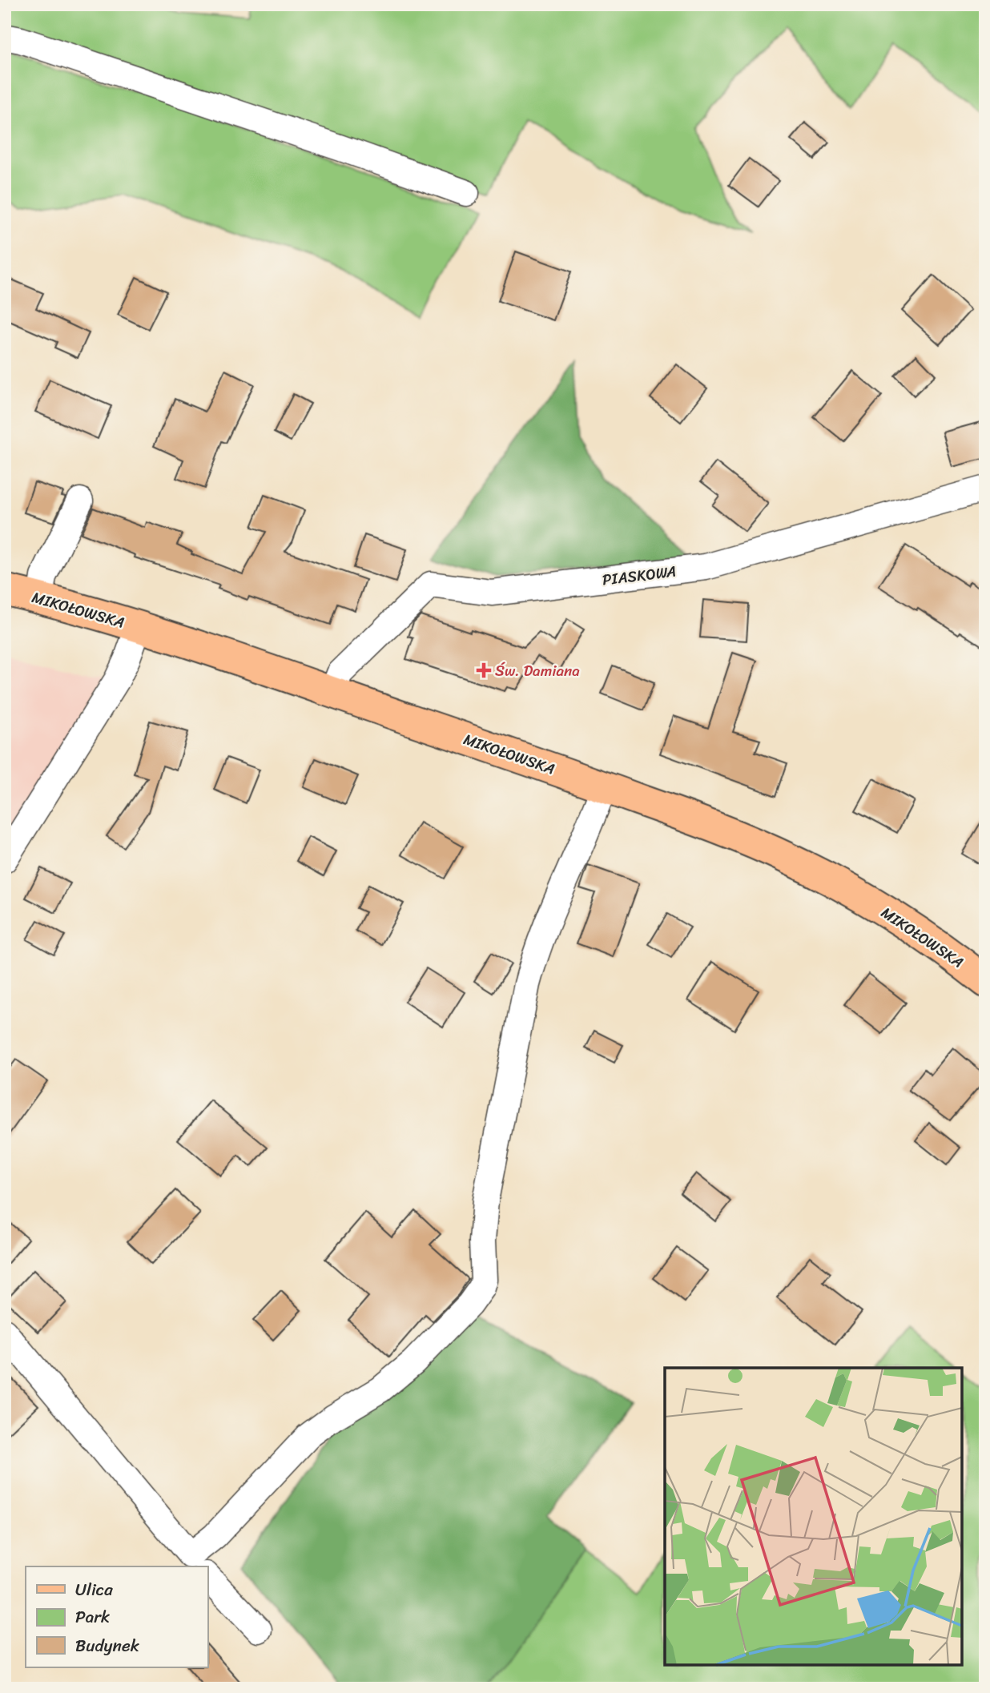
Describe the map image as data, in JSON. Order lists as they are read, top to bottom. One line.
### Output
{"streets":{"main road":["MIKOŁOWSKA"],"street":["PIASKOWA"]},"crossings":[["PIASKOWA","MIKOŁOWSKA"]],"places":{"health":["Św. Damiana"]},"legend":["Ulica","Park","Budynek"]}
